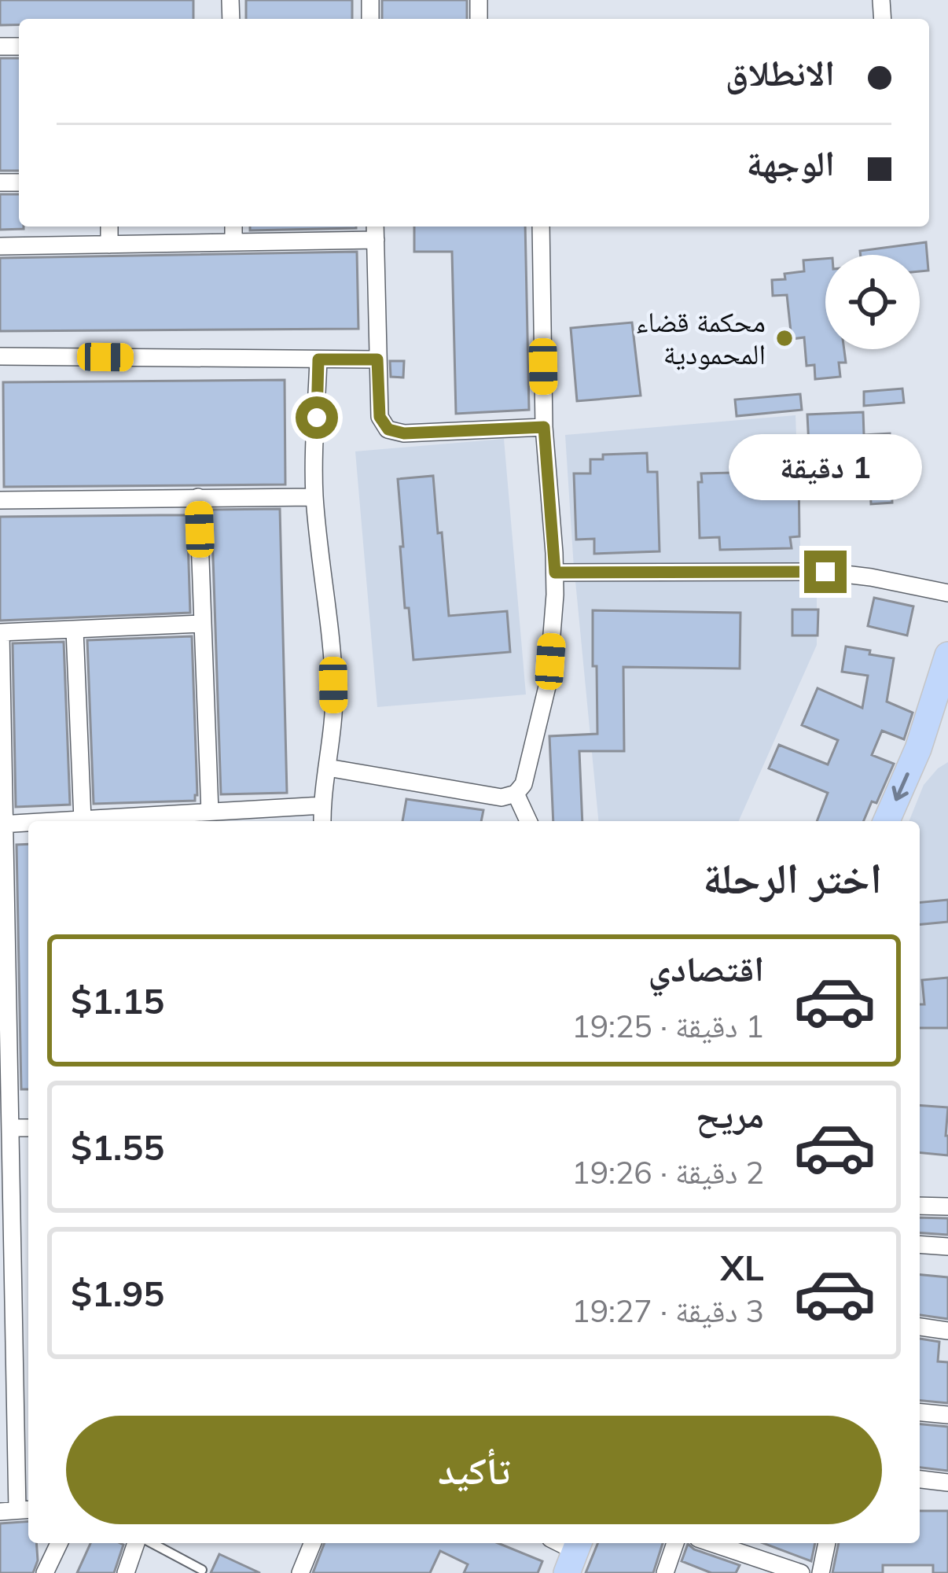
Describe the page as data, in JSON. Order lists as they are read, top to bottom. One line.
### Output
{"places":["محكمة قضاء المحمودية"],"page":{"banner":["الانطلاق","الوجهة"],"bubble":"1 دقيقة","heading":"اختر الرحلة","list":[{"name":"اقتصادي","note":"1 دقيقة · 19:25","value":"$1.15"},{"name":"مريح","note":"2 دقيقة · 19:26","value":"$1.55"},{"name":"XL","note":"3 دقيقة · 19:27","value":"$1.95"}],"buttons":"تأكيد"}}
